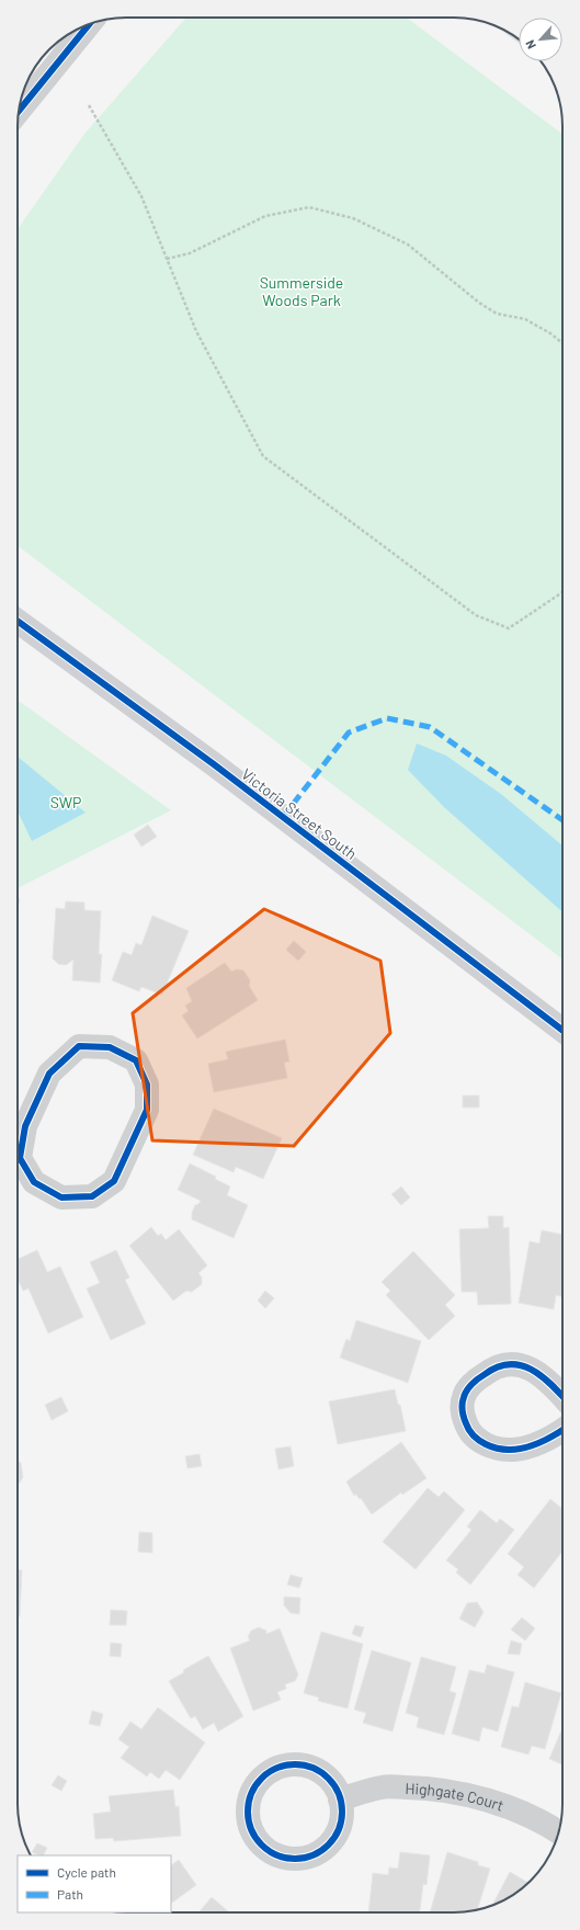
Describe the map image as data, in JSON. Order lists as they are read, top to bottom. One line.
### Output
{"streets":{"main road":["Victoria Street South"],"street":["Highgate Court"]},"parks":["Summerside Woods Park","SWP"],"legend":["Cycle path","Path"],"north":"bottom left"}
